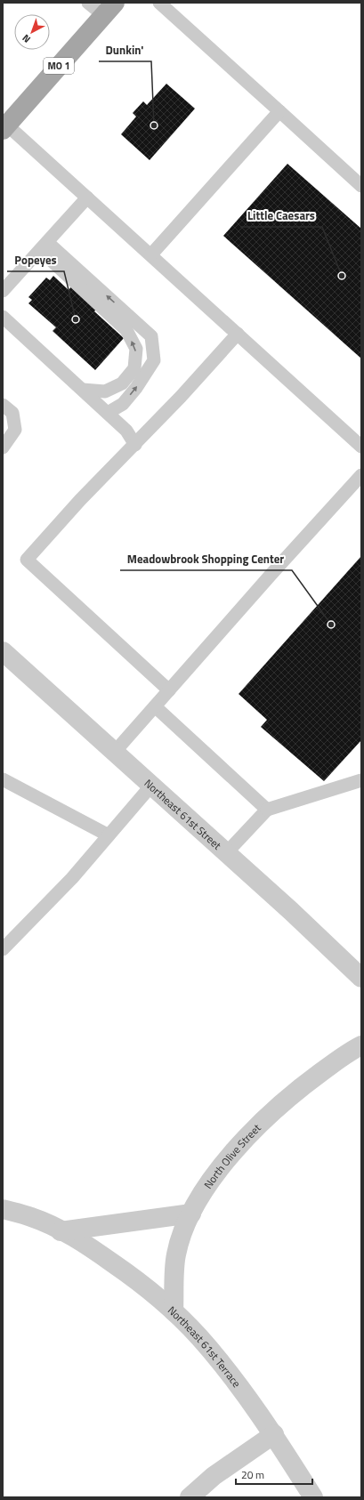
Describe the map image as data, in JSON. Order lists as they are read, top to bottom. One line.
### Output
{"streets":{"main road":["MO 1"],"street":["Northeast 61st Street","North Olive Street","Northeast 61st Terrace"]},"crossings":[["North Olive Street","Northeast 61st Terrace"]],"places":["Dunkin'","Little Caesars","Popeyes","Meadowbrook Shopping Center"],"scale_bar":"20 m","north":"bottom left"}
